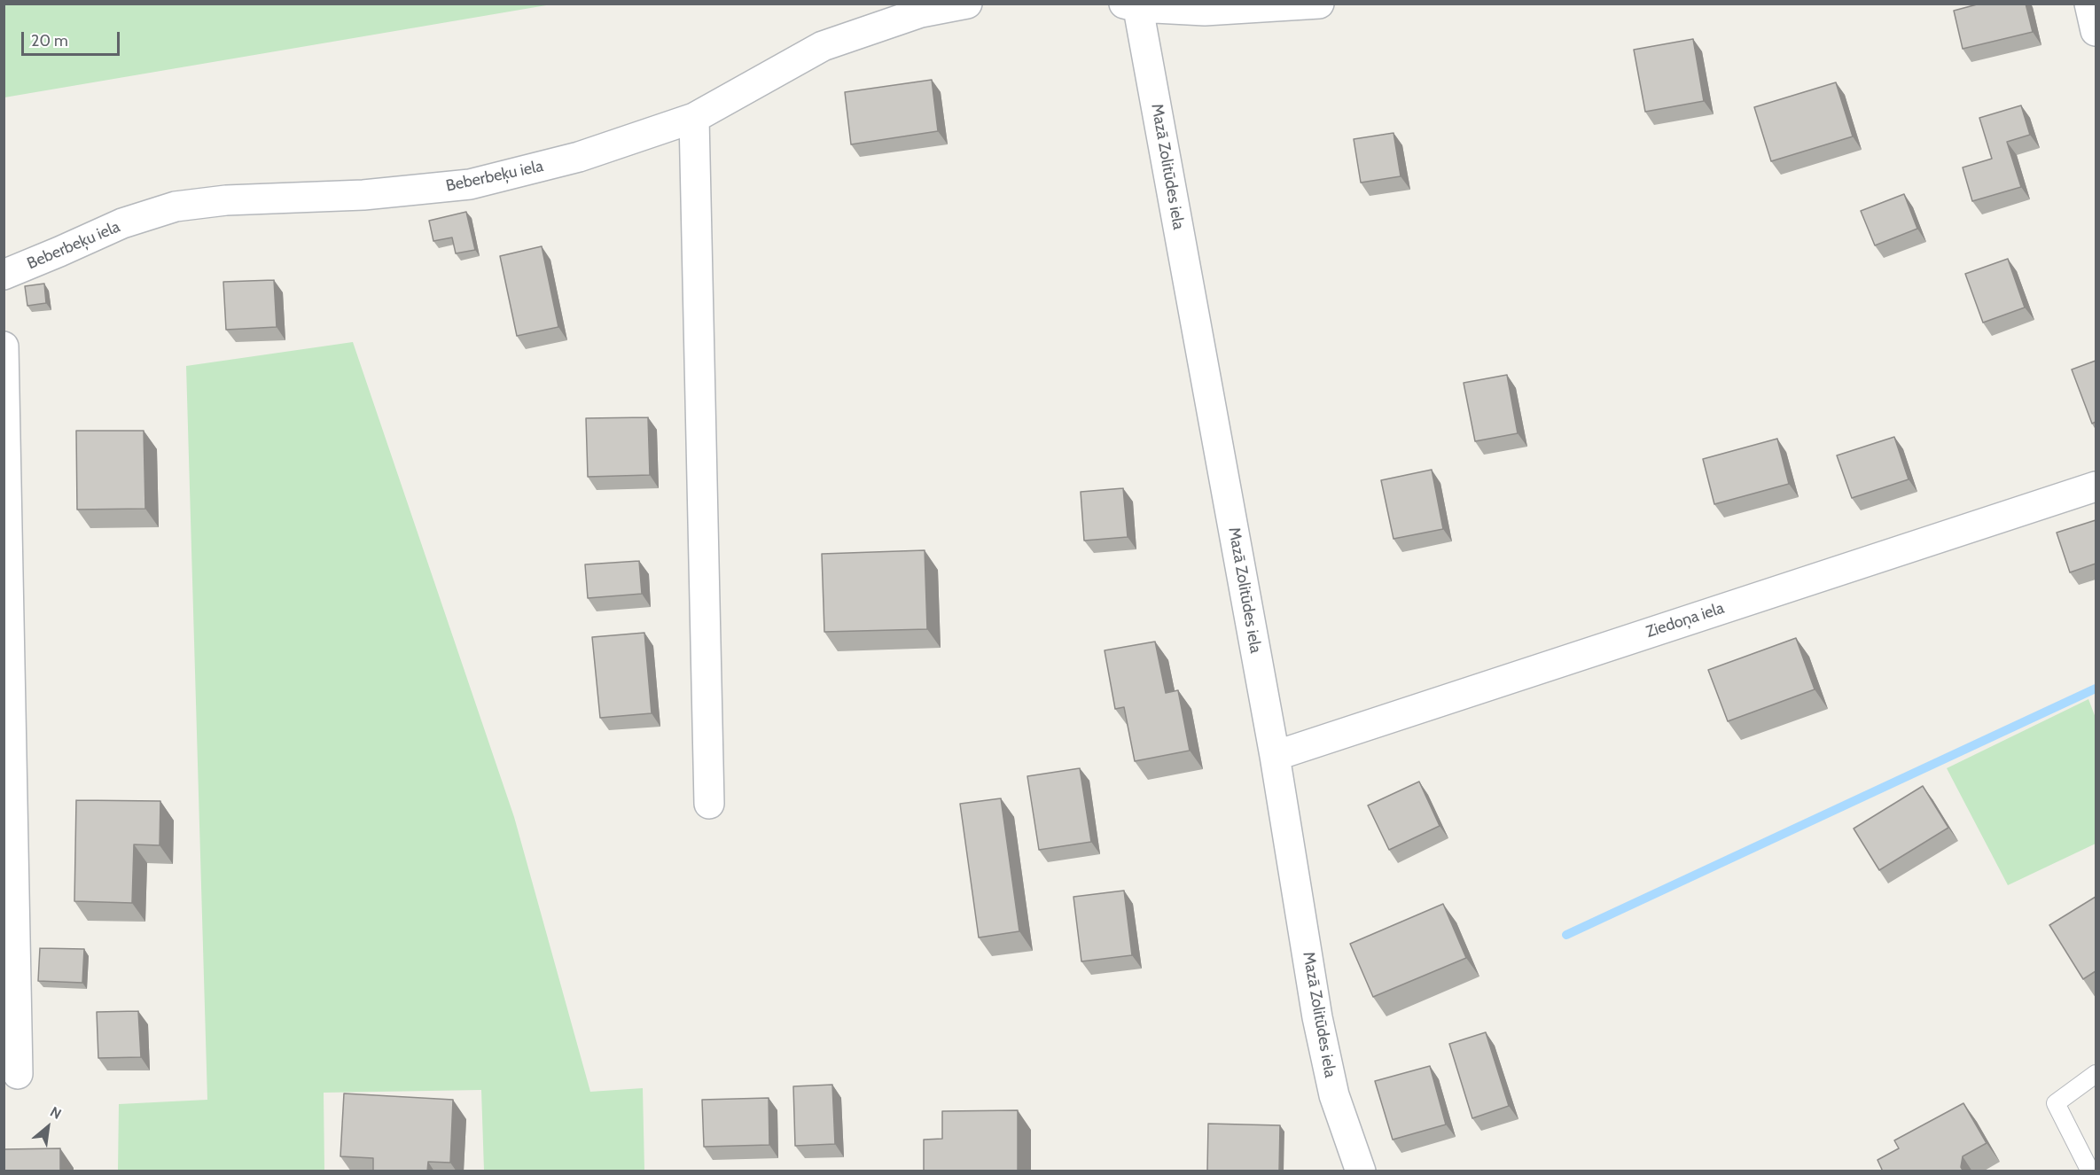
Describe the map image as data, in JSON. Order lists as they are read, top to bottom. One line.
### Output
{"streets":{"street":["Mazā Zolitūdes iela","Beberbeķu iela","Ziedoņa iela"]},"crossings":[["Mazā Zolitūdes iela","Ziedoņa iela"]],"scale_bar":"20 m","north":"top right"}
